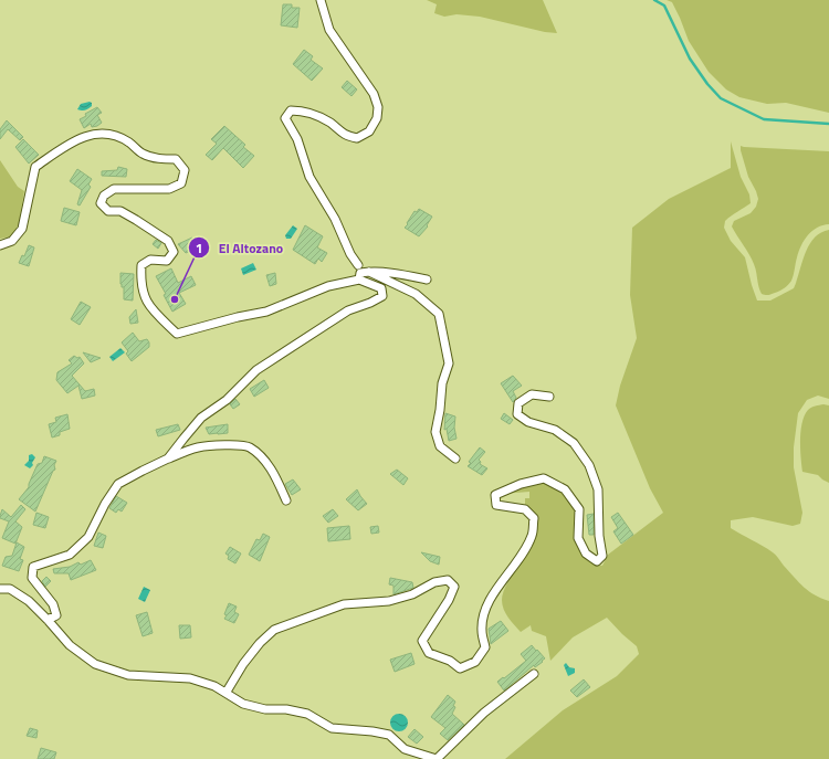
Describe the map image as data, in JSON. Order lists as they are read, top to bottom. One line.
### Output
{"places":["El Altozano"]}
